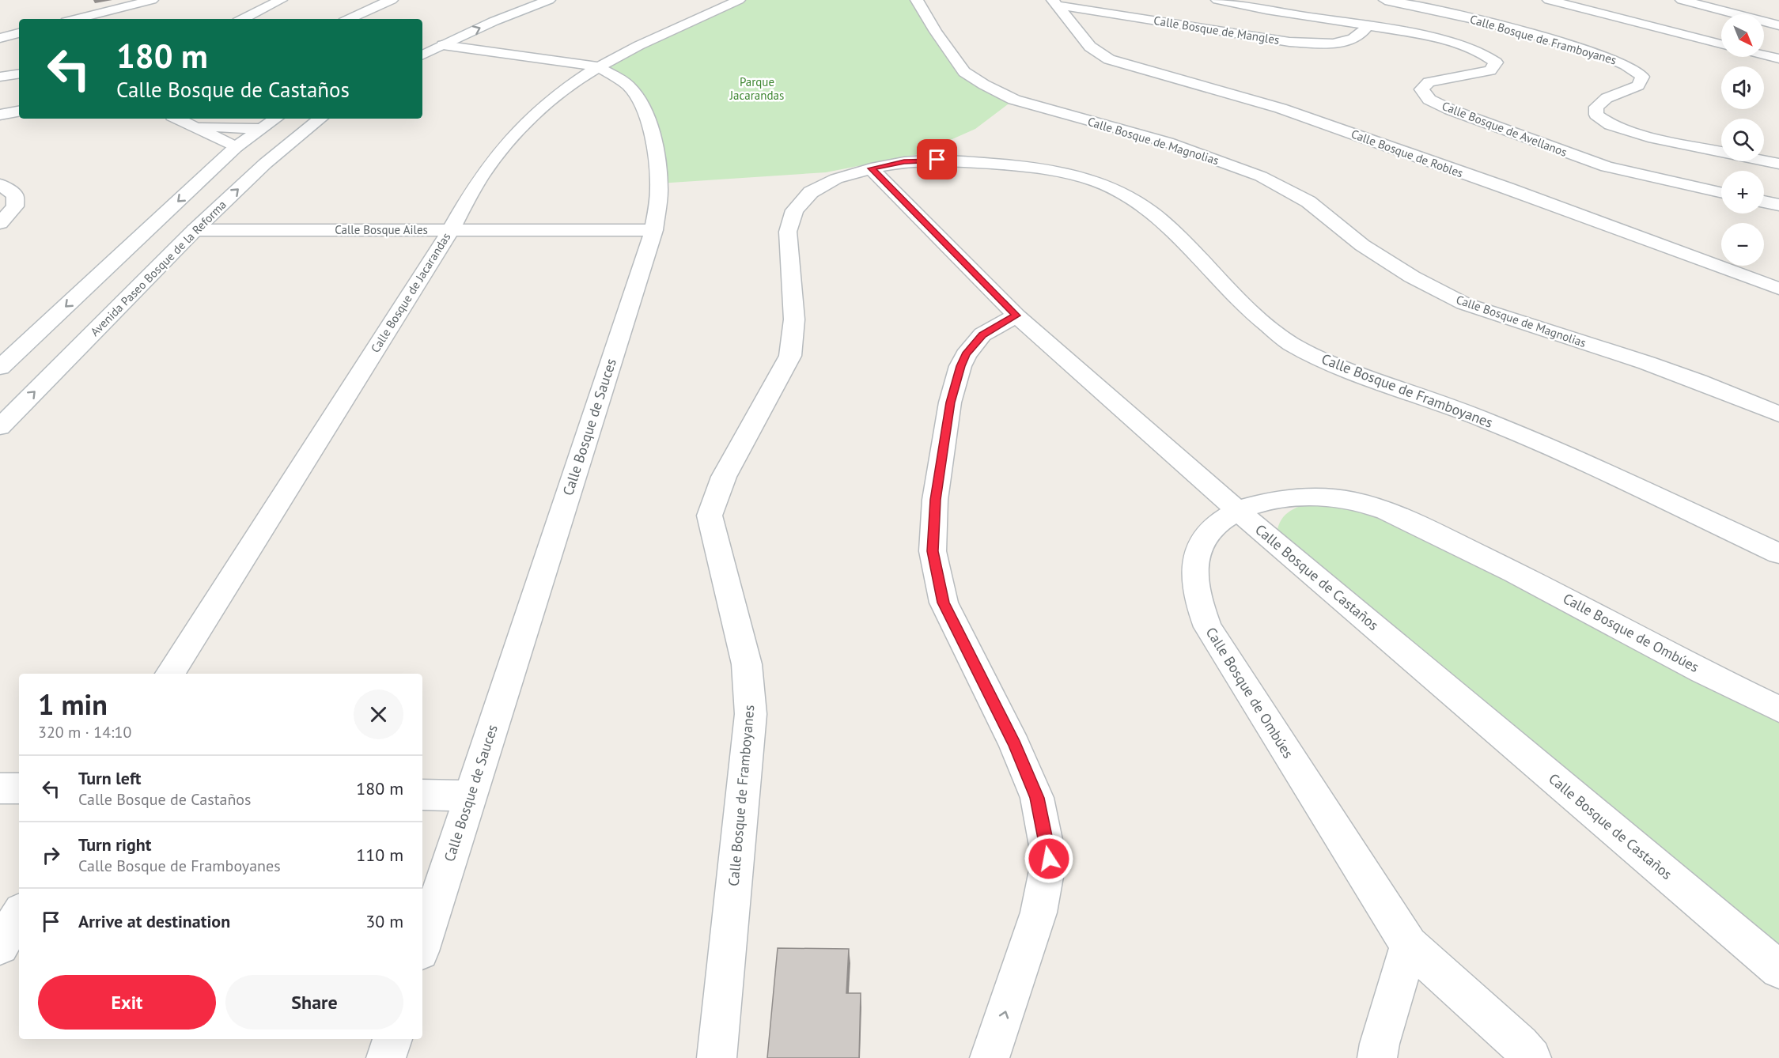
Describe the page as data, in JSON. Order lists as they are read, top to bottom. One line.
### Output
{"streets":{"street":["Calle Bosque de Mangles","Calle Bosque de Framboyanes","Calle Bosque de Avellanos","Calle Bosque de Magnolias","Calle Bosque de Robles","Calle Bosque Ailes","Avenida Paseo Bosque de la Reforma","Calle Bosque de Jacarandas","Calle Bosque de Sauces","Calle Bosque de Castaños","Calle Bosque de Ombúes"]},"crossings":[["Calle Bosque de Mangles","Calle Bosque de Avellanos"],["Calle Bosque de Mangles","Calle Bosque de Robles"],["Calle Bosque de Framboyanes","Calle Bosque de Castaños"],["Calle Bosque Ailes","Avenida Paseo Bosque de la Reforma"],["Calle Bosque Ailes","Calle Bosque de Jacarandas"],["Calle Bosque Ailes","Calle Bosque de Sauces"],["Calle Bosque de Jacarandas","Calle Bosque de Sauces"],["Calle Bosque de Castaños","Calle Bosque de Ombúes"]],"parks":["Parque Jacarandas"],"north":"bottom right","page":{"map_buttons":["+","−"],"turn":["180 m","Calle Bosque de Castaños"],"heading":["1 min","320 m · 14:10"],"list":[{"name":"Turn left","note":"Calle Bosque de Castaños","value":"180 m"},{"name":"Turn right","note":"Calle Bosque de Framboyanes","value":"110 m"},{"name":"Arrive at destination","value":"30 m"}],"buttons":["Exit","Share"]}}
